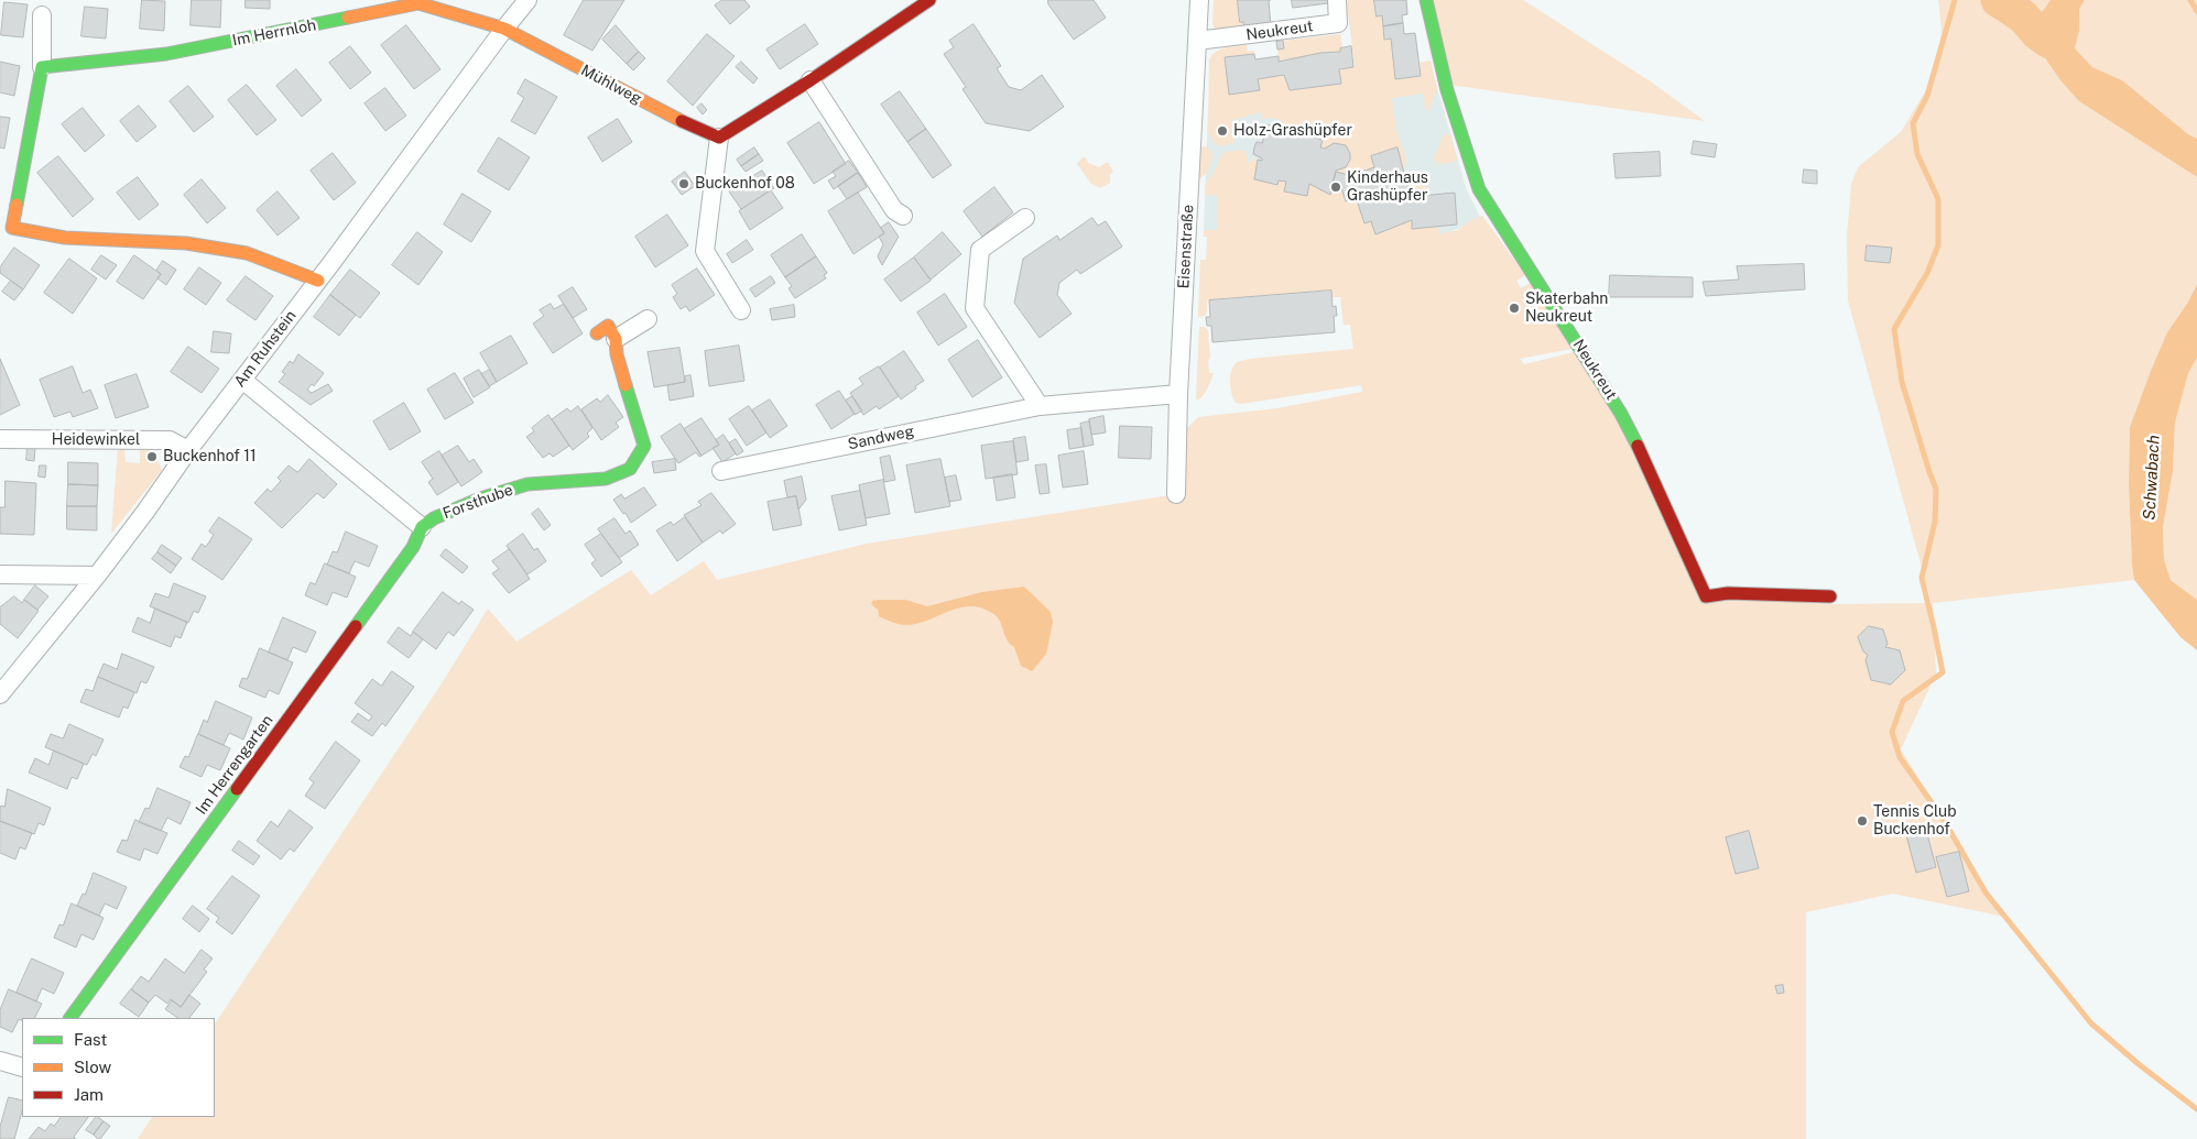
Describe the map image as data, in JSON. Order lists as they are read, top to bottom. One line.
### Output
{"streets":{"street":["Neukreut","Im Herrnloh","Mühlweg","Eisenstraße","Am Ruhstein","Sandweg","Heidewinkel","Forsthube","Im Herrengarten"]},"crossings":[["Neukreut","Eisenstraße"],["Im Herrnloh","Mühlweg"],["Im Herrnloh","Am Ruhstein"],["Mühlweg","Am Ruhstein"],["Eisenstraße","Sandweg"],["Am Ruhstein","Heidewinkel"],["Forsthube","Im Herrengarten"]],"water":["Schwabach"],"places":["Holz-Grashüpfer","Buckenhof 08","Kinderhaus Grashüpfer","Skaterbahn Neukreut","Buckenhof 11","Tennis Club Buckenhof"],"legend":["Fast","Slow","Jam"]}
